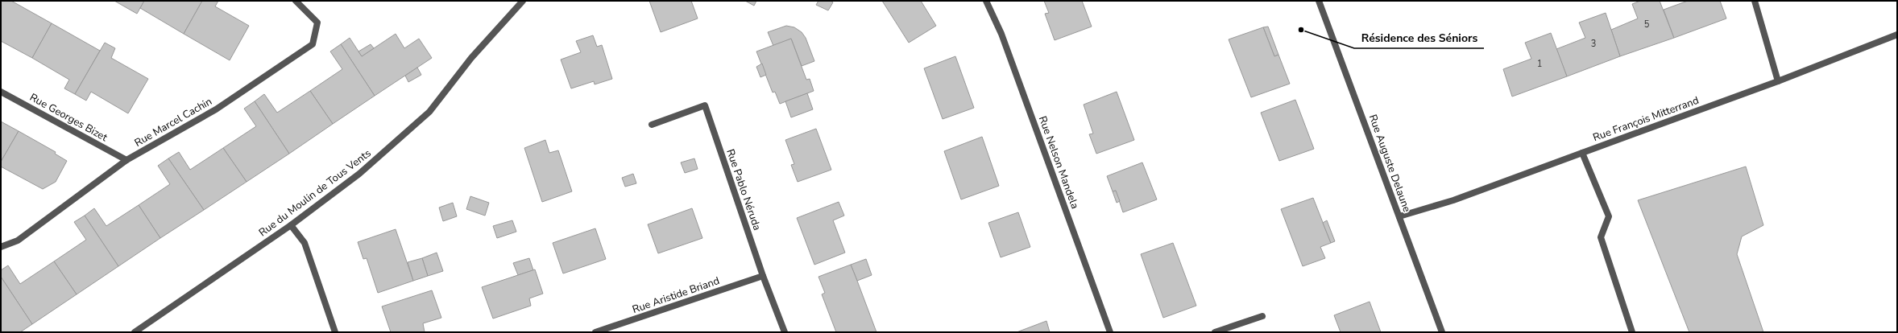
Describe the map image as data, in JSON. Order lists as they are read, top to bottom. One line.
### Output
{"streets":{"street":["Rue Georges Bizet","Rue François Mitterrand","Rue Marcel Cachin","Rue Nelson Mandela","Rue Auguste Delaune","Rue Pablo Néruda","Rue du Moulin de Tous Vents","Rue Aristide Briand"]},"crossings":[["Rue Georges Bizet","Rue Marcel Cachin"],["Rue François Mitterrand","Rue Auguste Delaune"],["Rue Pablo Néruda","Rue Aristide Briand"]],"places":["Résidence des Séniors"],"house_numbers":["5","3","1"]}
